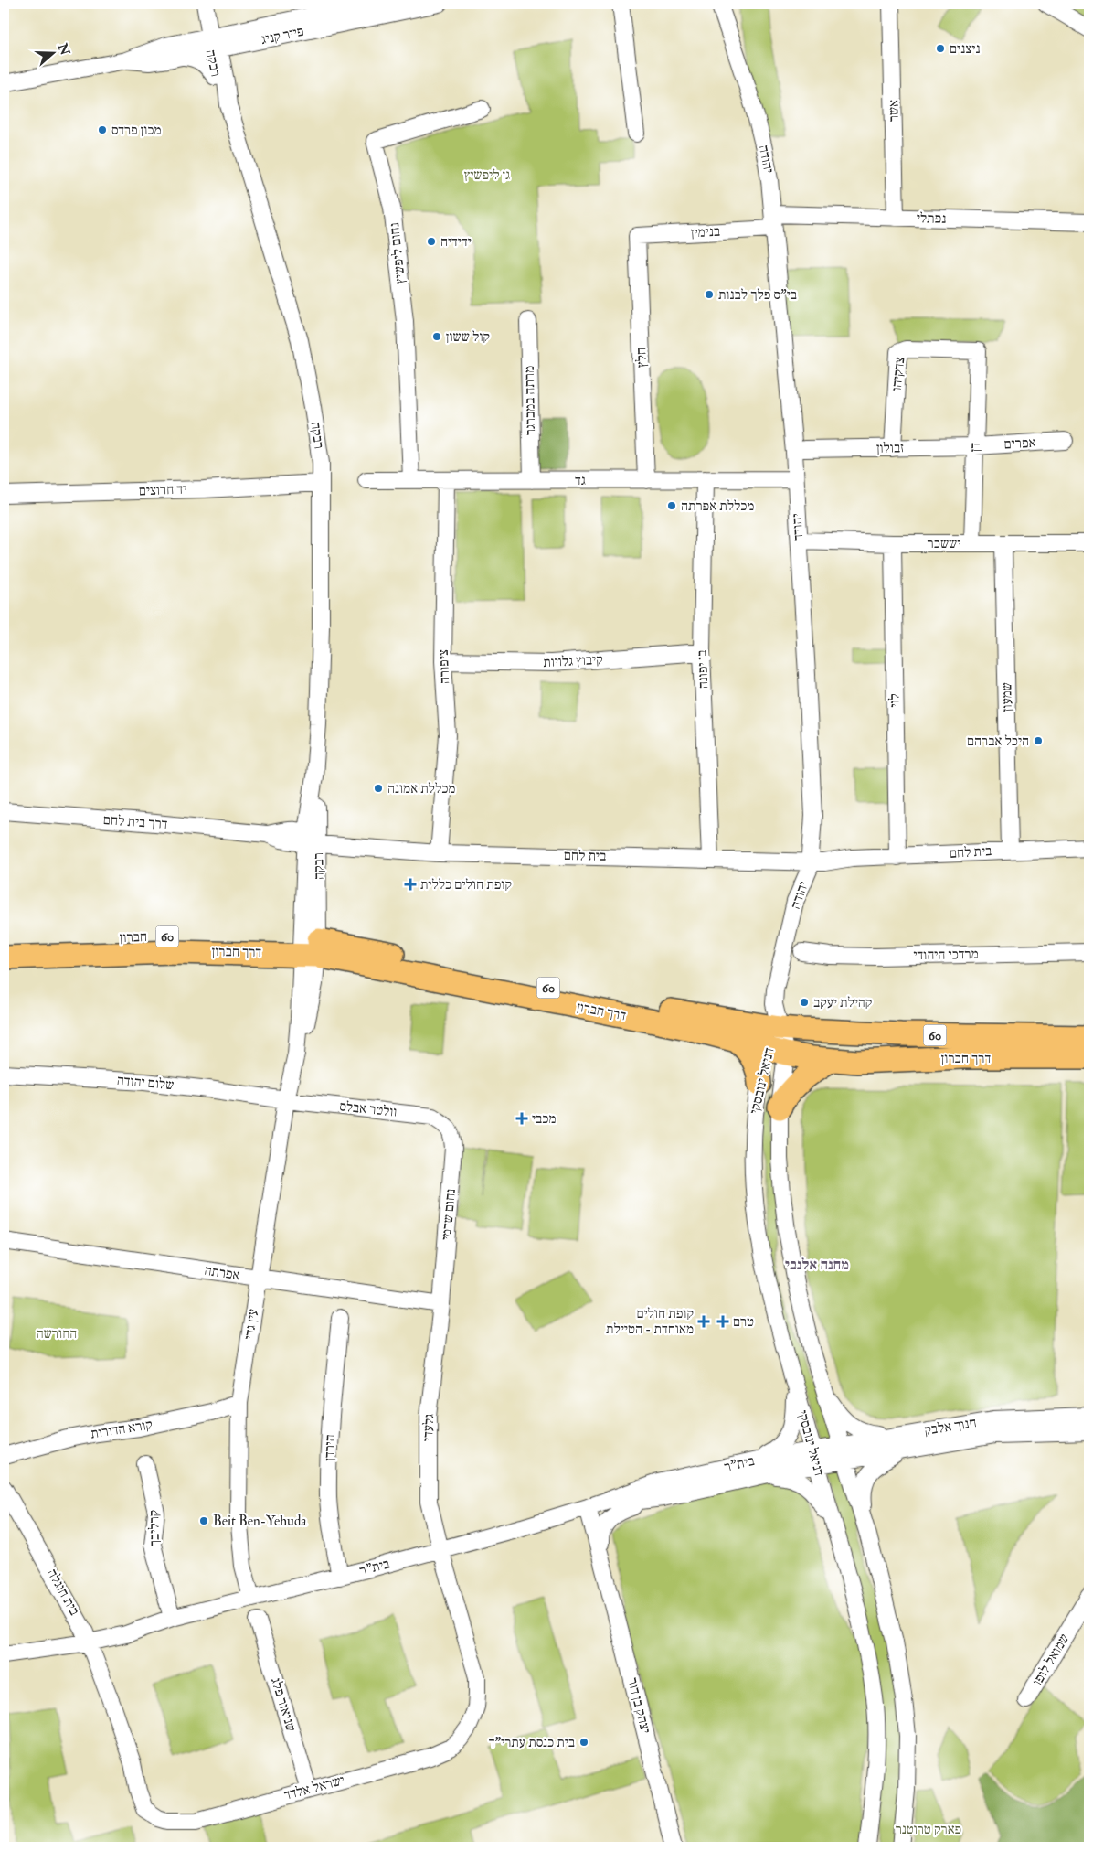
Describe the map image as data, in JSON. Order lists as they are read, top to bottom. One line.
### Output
{"streets":{"highway":["60","חברון","דרך חברון"],"street":["פייר קניג","רבקה","אשר","יהודה","נפתלי","בנימין","נחום ליפשיץ","חלץ","צדקיהו","מרתה במברגר","אפרים","דן","זבולון","גד","יד חרוצים","יששכר","קיבוץ גלויות","ציפורה","בן יפונה","שמעון","לוי","דרך בית לחם","בית לחם","מרדכי היהודי","דניאל ינובסקי","שלום יהודה","וולטר אבלס","נחום שדמי","אפרתה","עין גדי","חנוך אלבק","גלעדי","קורא הדורות","הירדן","בית\"ר","קרליבך","בית חוגלה","שמואל לופו","שניאור פלג","יצחק בן דור","ישראל אלדד"]},"crossings":[["פייר קניג","רבקה"],["רבקה","יד חרוצים"],["רבקה","דרך בית לחם"],["רבקה","בית לחם"],["רבקה","חברון"],["רבקה","דרך חברון"],["רבקה","עין גדי"],["אשר","נפתלי"],["יהודה","נפתלי"],["יהודה","בנימין"],["יהודה","גד"],["יהודה","יששכר"],["יהודה","בית לחם"],["יהודה","דרך חברון"],["יהודה","דניאל ינובסקי"],["נפתלי","בנימין"],["בנימין","חלץ"],["נחום ליפשיץ","גד"],["חלץ","גד"],["צדקיהו","דן"],["צדקיהו","זבולון"],["מרתה במברגר","גד"],["אפרים","דן"],["אפרים","זבולון"],["דן","זבולון"],["דן","יששכר"],["גד","ציפורה"],["גד","בן יפונה"],["יששכר","שמעון"],["יששכר","לוי"],["קיבוץ גלויות","ציפורה"],["קיבוץ גלויות","בן יפונה"],["ציפורה","בית לחם"],["בן יפונה","בית לחם"],["שמעון","בית לחם"],["לוי","בית לחם"],["דרך בית לחם","בית לחם"],["חברון","דרך חברון"],["חברון","עין גדי"],["דרך חברון","דניאל ינובסקי"],["דרך חברון","עין גדי"],["דניאל ינובסקי","חנוך אלבק"],["דניאל ינובסקי","בית\"ר"],["שלום יהודה","וולטר אבלס"],["שלום יהודה","עין גדי"],["וולטר אבלס","נחום שדמי"],["וולטר אבלס","עין גדי"],["נחום שדמי","אפרתה"],["נחום שדמי","גלעדי"],["אפרתה","עין גדי"],["אפרתה","גלעדי"],["עין גדי","קורא הדורות"],["עין גדי","בית\"ר"],["חנוך אלבק","בית\"ר"],["גלעדי","בית\"ר"],["גלעדי","ישראל אלדד"],["הירדן","בית\"ר"],["בית\"ר","קרליבך"],["בית\"ר","בית חוגלה"],["בית\"ר","יצחק בן דור"],["בית\"ר","ישראל אלדד"],["בית חוגלה","ישראל אלדד"],["שניאור פלג","ישראל אלדד"]],"districts":["מחנה אלנבי"],"parks":["גן ליפשיץ","החורשה","פארק טרוטנר"],"places":{"other":["ניצנים","מכון פרדס","ידידיה","בי\"ס פלך לבנות","קול ששון","מכללת אפרתה","היכל אברהם","מכללת אמונה","קהילת יעקב","Beit Ben-Yehuda","בית כנסת עתרי\"ד"],"health":["קופת חולים כללית","מכבי","קופת חולים מאוחדת - הטיילת","טרם"]},"north":"right"}
